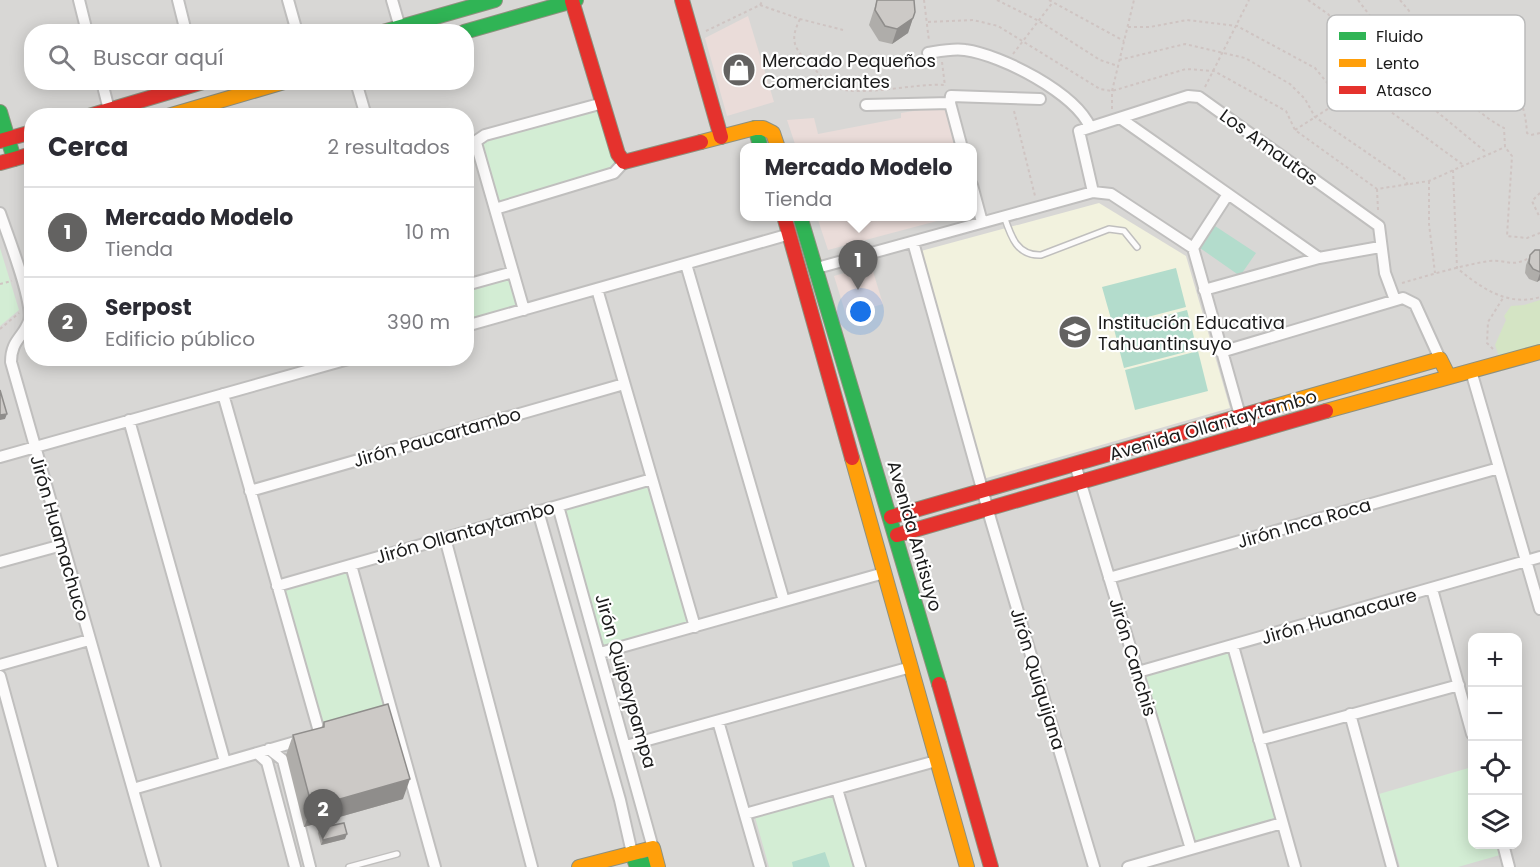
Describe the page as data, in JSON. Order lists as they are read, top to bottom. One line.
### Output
{"streets":{"street":["Los Amautas","Avenida Ollantaytambo","Jirón Paucartambo","Jirón Inca Roca","Jirón Ollantaytambo","Avenida Antisuyo","Jirón Huamachuco","Jirón Huanacaure","Jirón Canchis","Jirón Quiquijana","Jirón Quipaypampa"]},"crossings":[["Avenida Ollantaytambo","Avenida Antisuyo"],["Avenida Ollantaytambo","Jirón Canchis"],["Avenida Ollantaytambo","Jirón Quiquijana"],["Jirón Inca Roca","Jirón Canchis"],["Jirón Ollantaytambo","Jirón Quipaypampa"],["Jirón Huanacaure","Jirón Canchis"]],"places":{"shop":["Mercado Pequeños Comerciantes"],"school or university":["Institución Educativa Tahuantinsuyo"]},"legend":["Fluido","Lento","Atasco"],"page":{"search":"Buscar aquí","heading":["Cerca","2 resultados"],"popup":["Mercado Modelo","Tienda"],"list":[{"mark":"1","name":"Mercado Modelo","note":"Tienda","value":"10 m"},{"mark":"2","name":"Serpost","note":"Edificio público","value":"390 m"}],"pins":["1","2"],"map_buttons":["+","−"]}}
